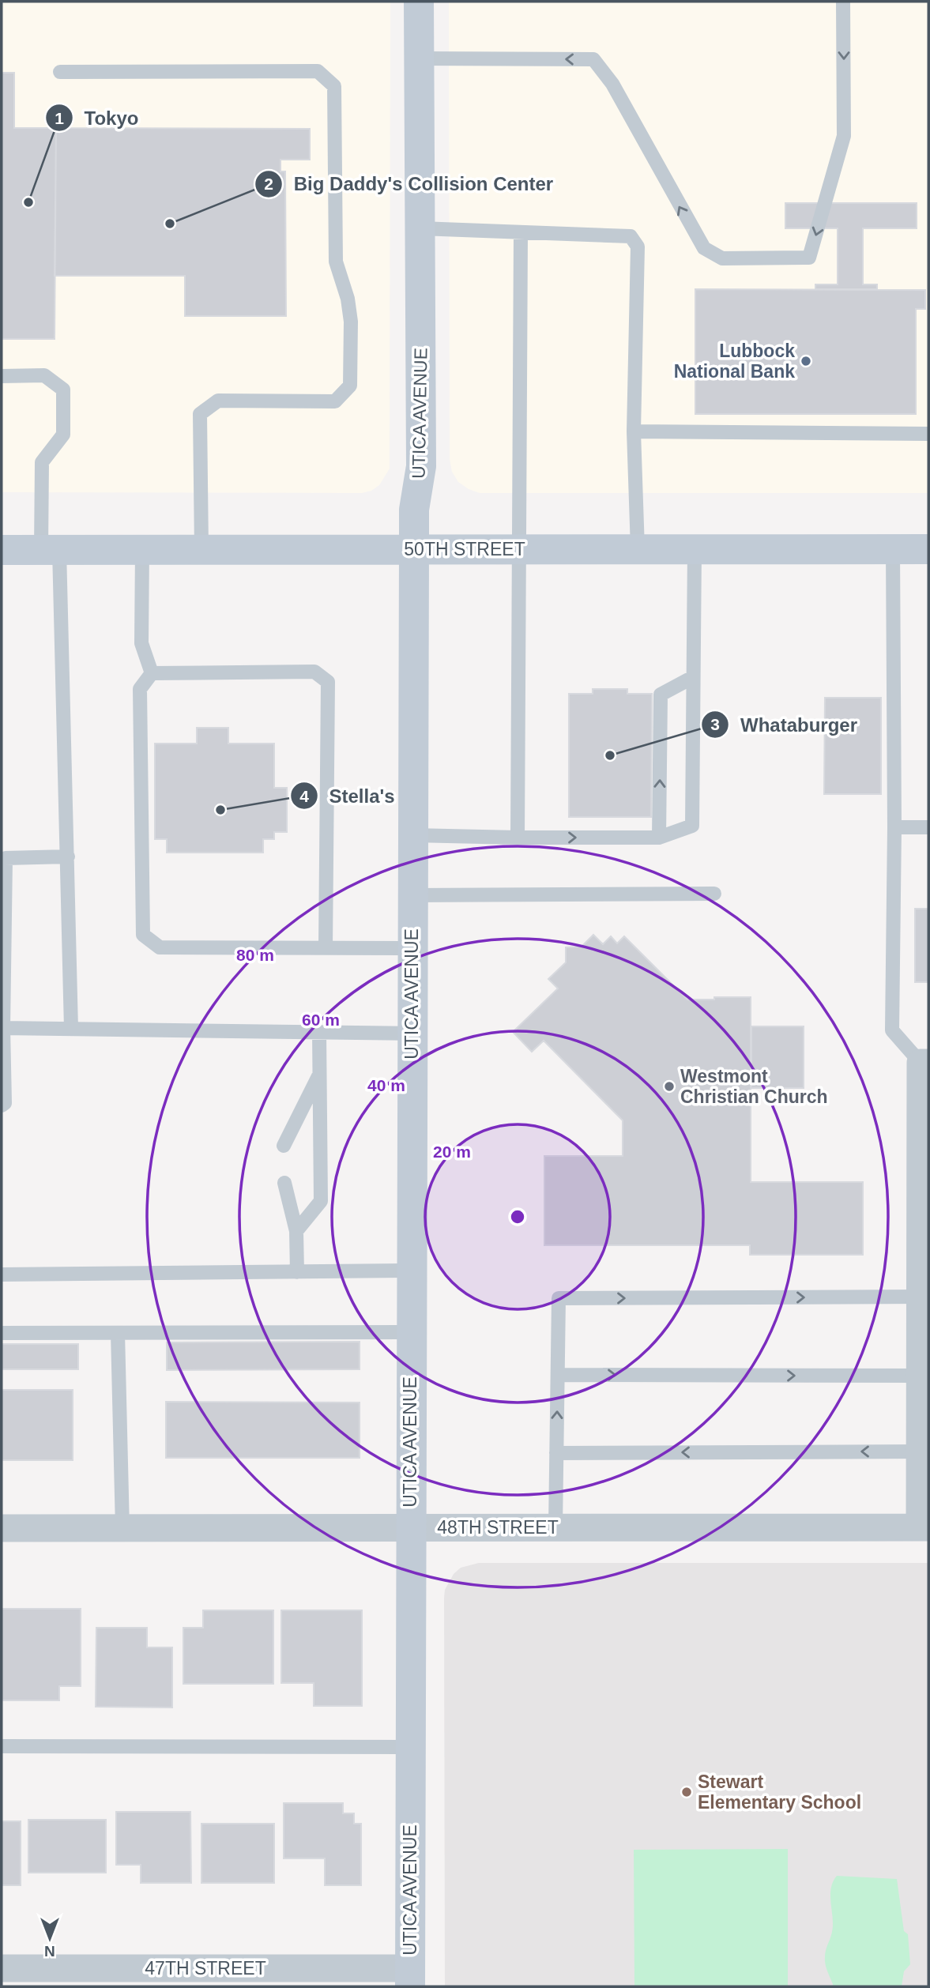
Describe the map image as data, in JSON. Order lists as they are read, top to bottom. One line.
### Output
{"streets":{"street":["UTICA AVENUE","50TH STREET","48TH STREET","47TH STREET"]},"crossings":[["UTICA AVENUE","50TH STREET"],["UTICA AVENUE","48TH STREET"],["UTICA AVENUE","47TH STREET"]],"places":["Tokyo","Big Daddy's Collision Center","Lubbock National Bank","Whataburger","Stella's","Westmont Christian Church","Stewart Elementary School"],"north":"bottom","rings":["80 m","60 m","40 m","20 m"]}
